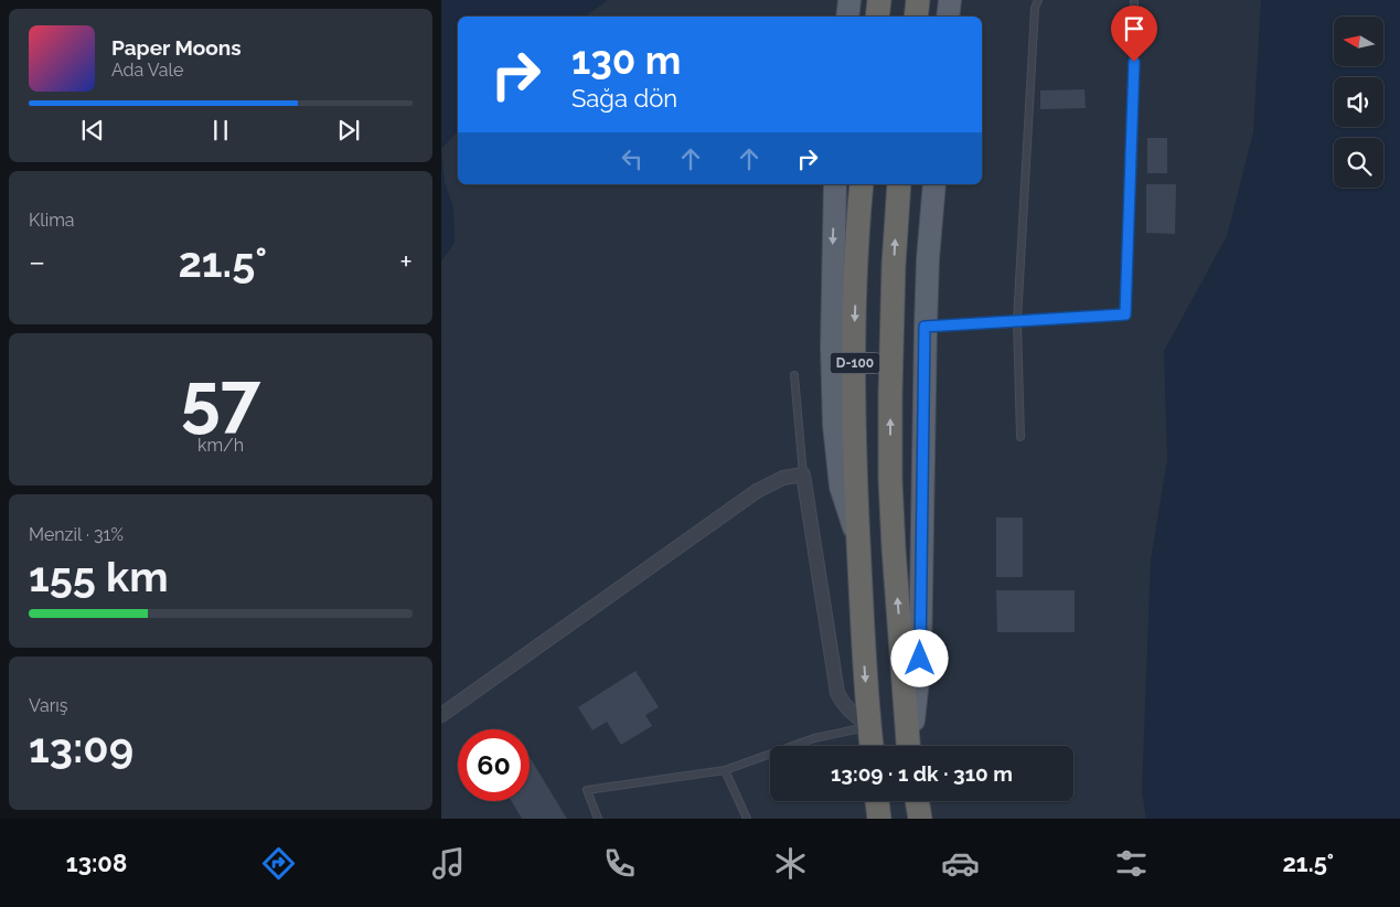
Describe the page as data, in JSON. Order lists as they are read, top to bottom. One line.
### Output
{"streets":{"highway":["D-100"]},"north":"left","page":{"turn":["130 m","Sağa dön"],"song":["Paper Moons","Ada Vale"],"tile":["Klima",["57","km/h"],["Menzil · 31%","155 km"],["Varış","13:09"]],"heat":["−","21.5°","+"],"limit":"60","trip":"13:09 · 1 dk · 310 m","tabs":["13:08","21.5°"]}}
